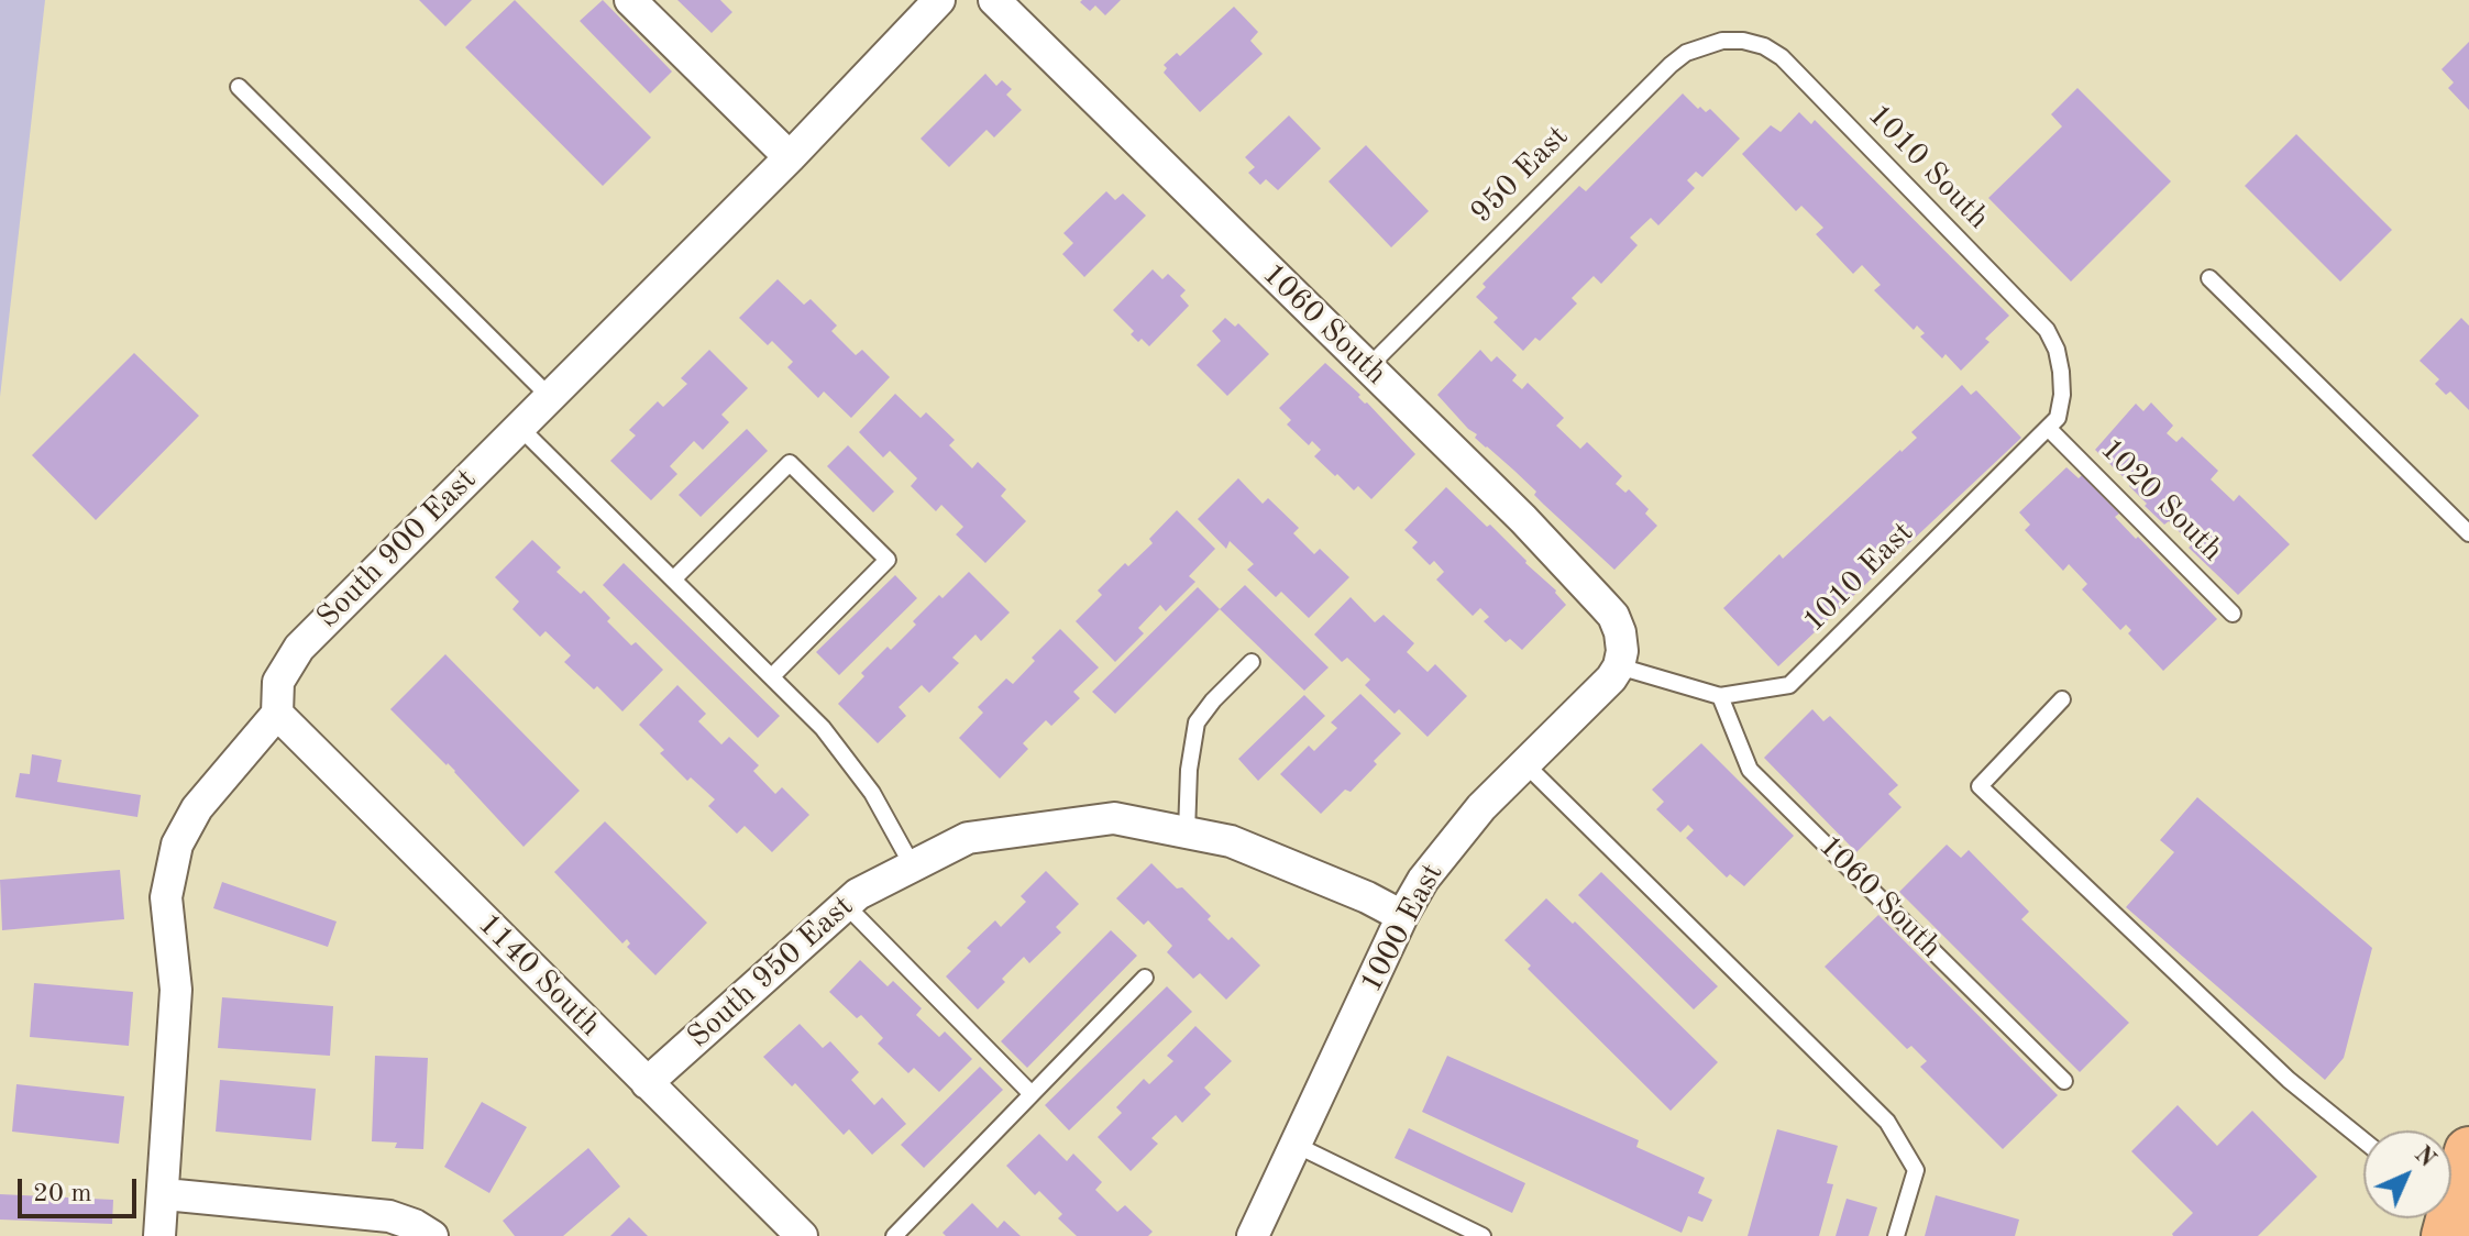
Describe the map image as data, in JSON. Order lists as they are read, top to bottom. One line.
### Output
{"streets":{"street":["1060 South","South 900 East","1000 East","South 950 East","1140 South"],"lane":["1010 South","950 East","1020 South","1010 East"]},"crossings":[["1010 South","950 East"],["1010 South","1010 East"],["950 East","1060 South"],["1060 South","1010 East"],["1060 South","1000 East"],["1020 South","1010 East"],["South 900 East","1140 South"],["1010 East","1000 East"],["1000 East","South 950 East"],["South 950 East","1140 South"]],"scale_bar":"20 m","north":"top right"}
